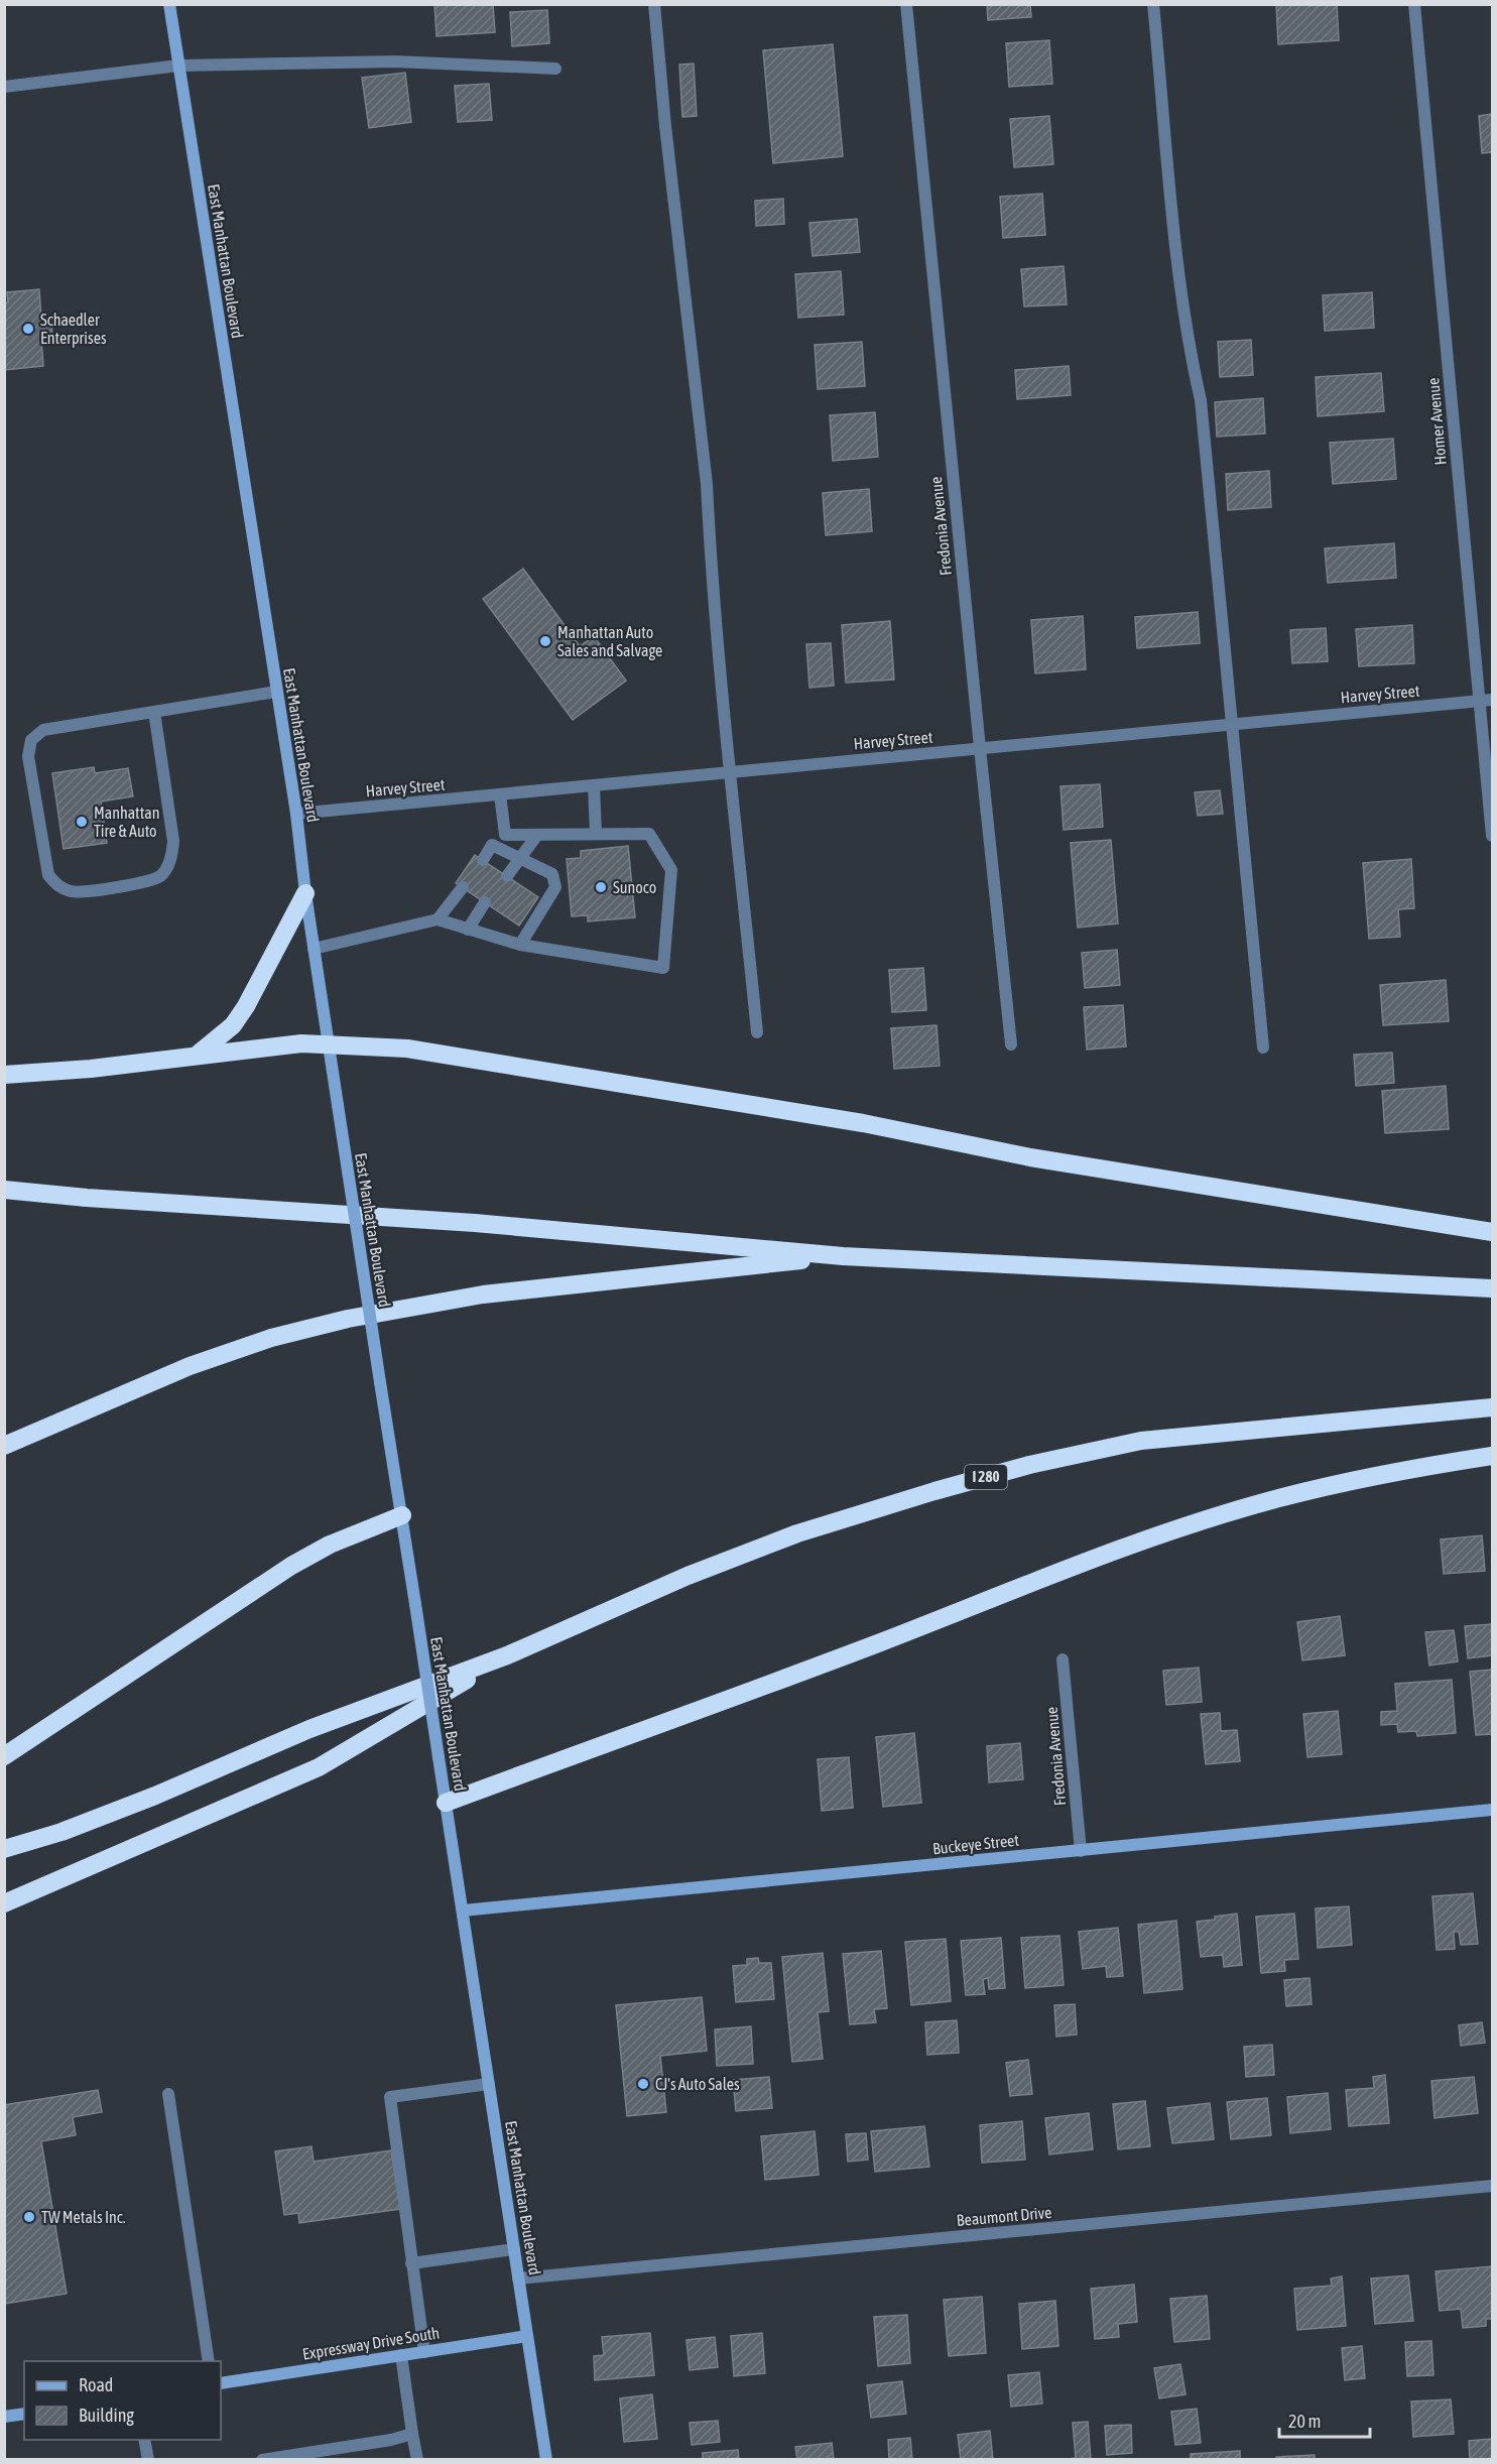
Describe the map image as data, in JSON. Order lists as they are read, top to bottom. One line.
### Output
{"streets":{"highway":["I 280"],"street":["East Manhattan Boulevard","Homer Avenue","Fredonia Avenue","Harvey Street","Buckeye Street","Beaumont Drive","Expressway Drive South"]},"crossings":[["East Manhattan Boulevard","Harvey Street"],["East Manhattan Boulevard","Buckeye Street"],["East Manhattan Boulevard","Beaumont Drive"],["East Manhattan Boulevard","Expressway Drive South"],["Homer Avenue","Harvey Street"],["Fredonia Avenue","Harvey Street"],["Fredonia Avenue","Buckeye Street"]],"places":["Schaedler Enterprises","Manhattan Auto Sales and Salvage","Manhattan Tire & Auto","Sunoco","CJ's Auto Sales","TW Metals Inc."],"legend":["Road","Building"],"scale_bar":"20 m"}
